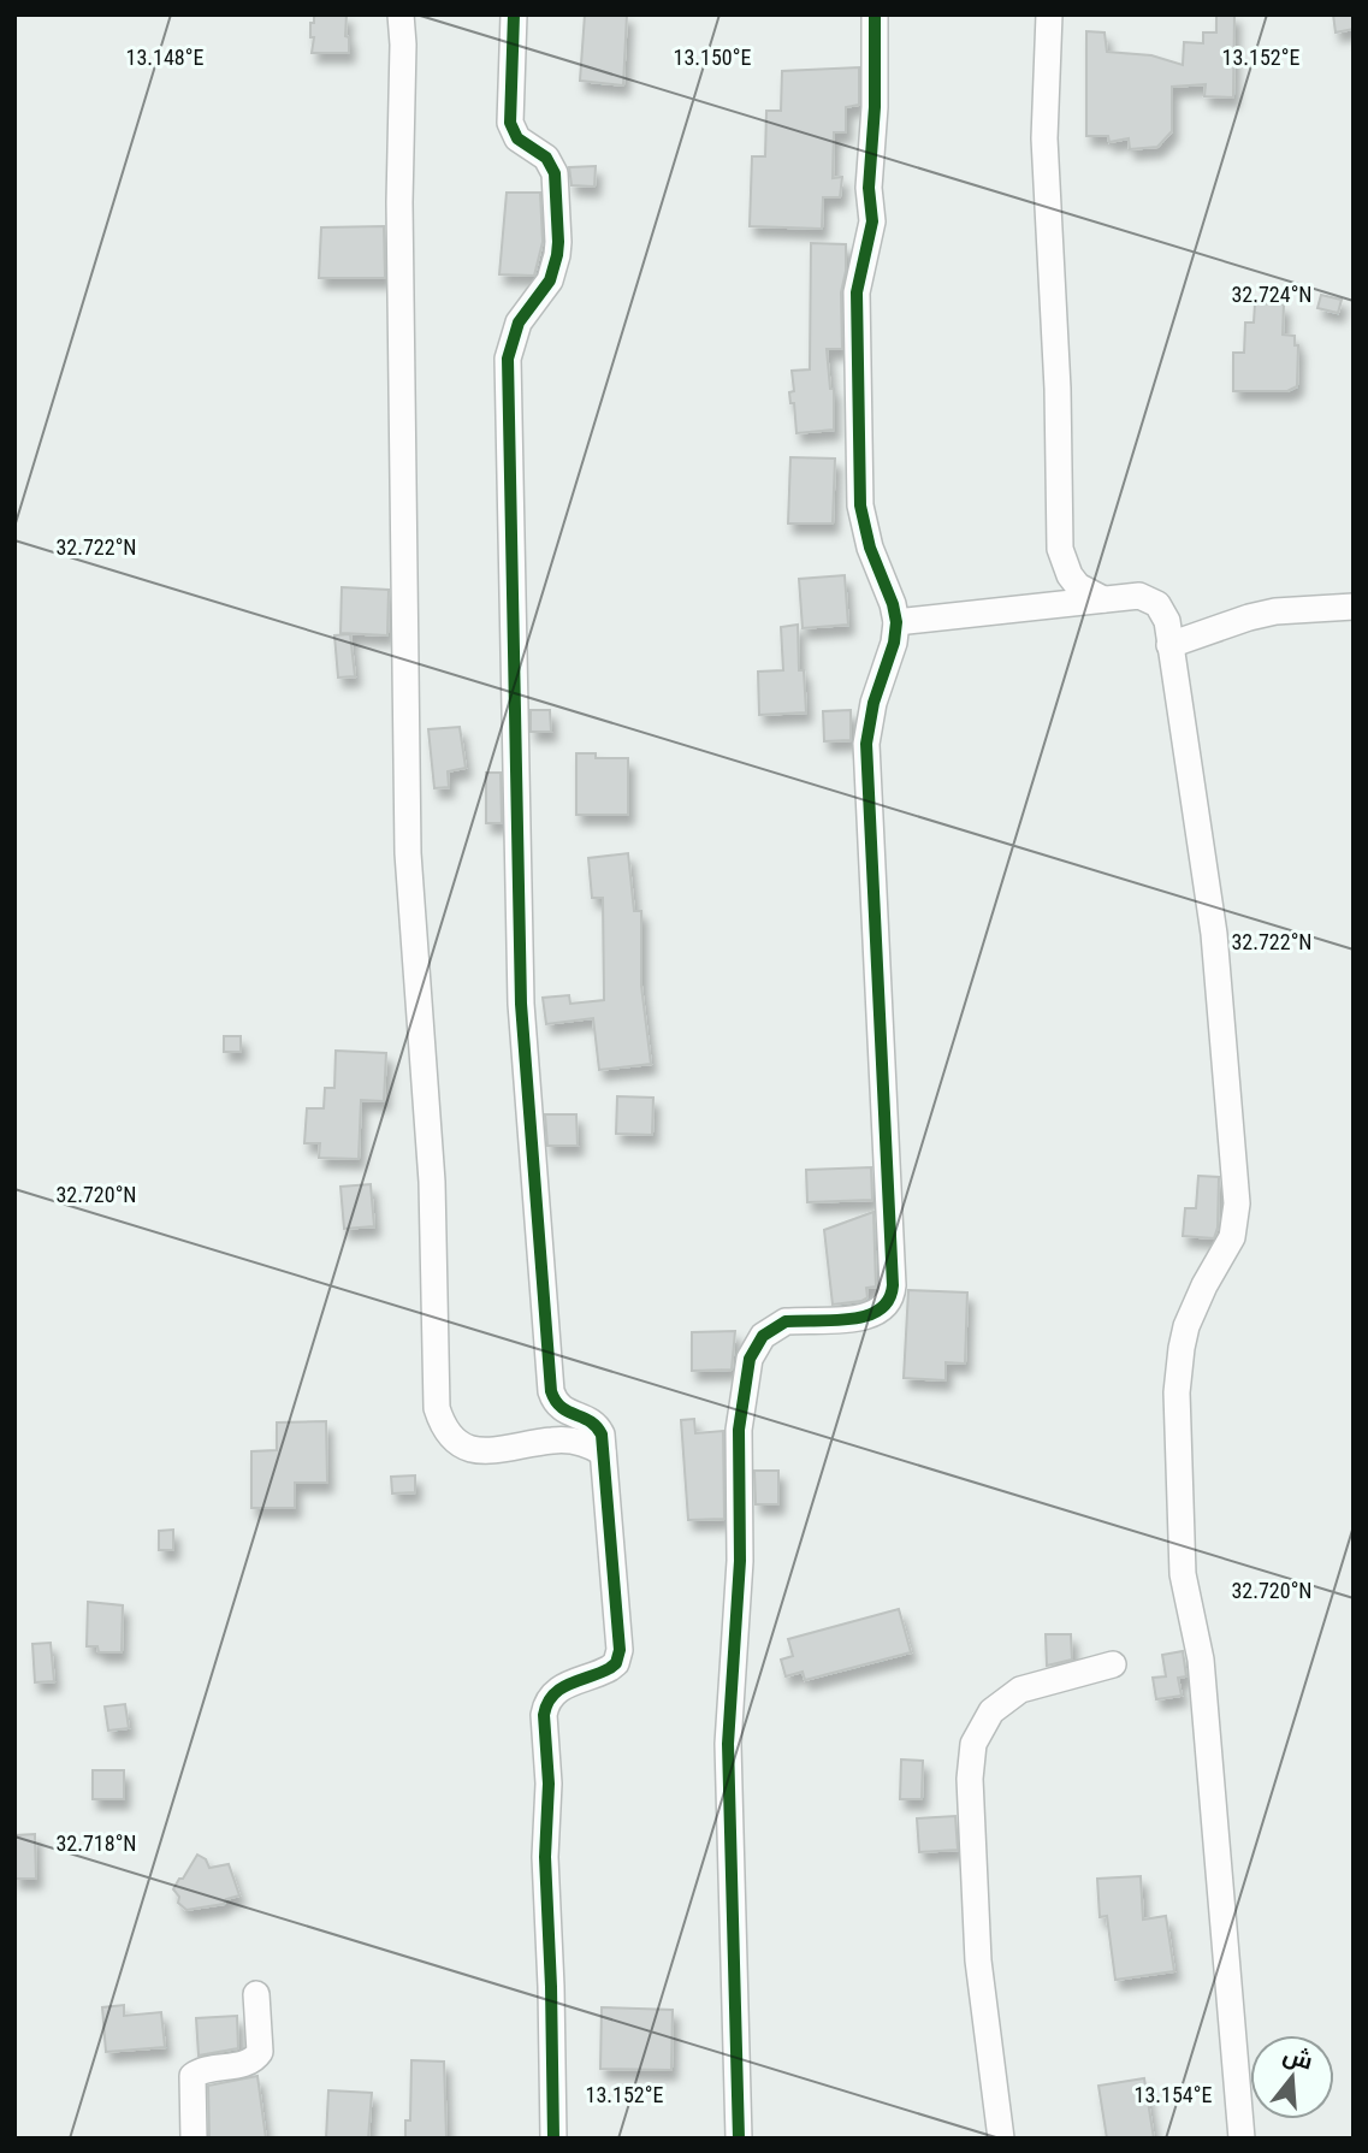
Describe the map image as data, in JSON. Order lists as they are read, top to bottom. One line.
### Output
{"north":"top","coordinates":["13.148°E","13.150°E","13.152°E","32.724°N","32.722°N","32.720°N","32.718°N","13.154°E"]}
